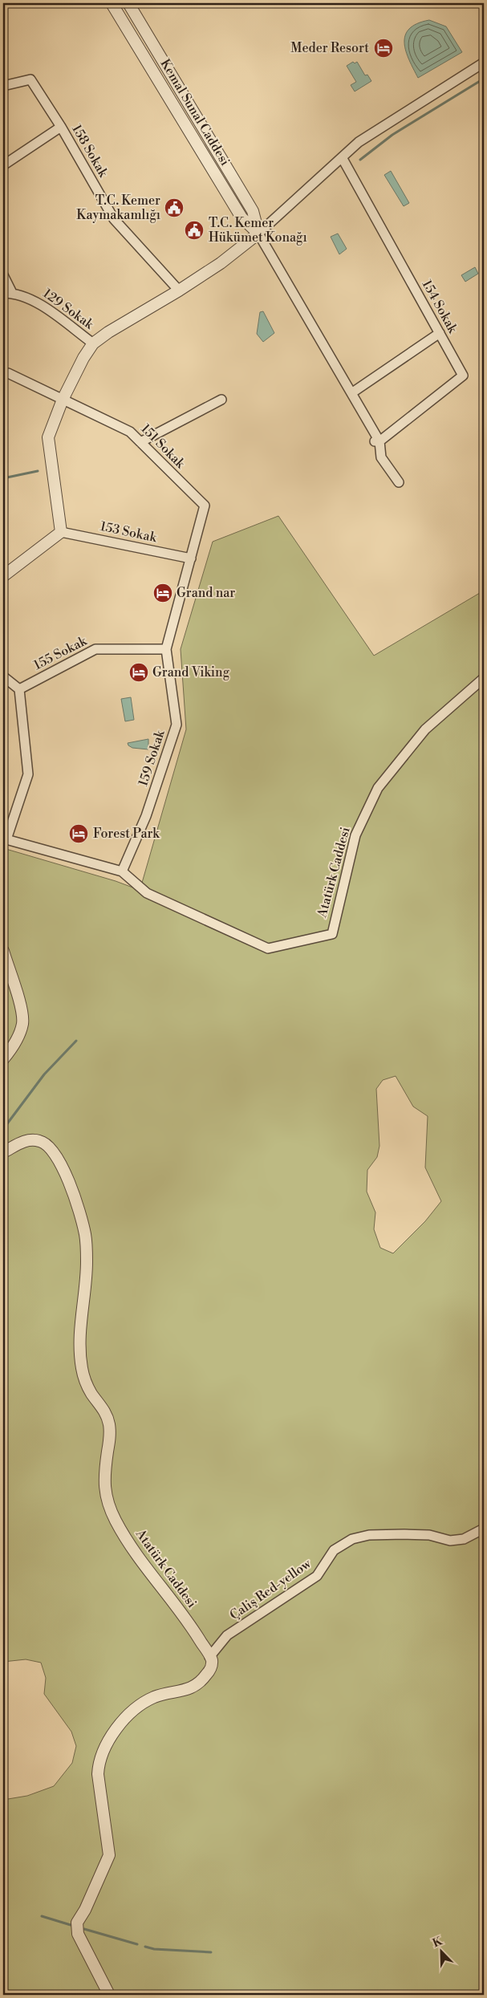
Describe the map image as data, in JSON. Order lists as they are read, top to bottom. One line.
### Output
{"streets":{"street":["Kemal Sunal Caddesi","158 Sokak","154 Sokak","129 Sokak","151 Sokak","153 Sokak","155 Sokak","159 Sokak","Atatürk Caddesi","Çaliş Red-yellow"]},"crossings":[["Kemal Sunal Caddesi","154 Sokak"],["151 Sokak","153 Sokak"],["155 Sokak","159 Sokak"],["159 Sokak","Atatürk Caddesi"],["Atatürk Caddesi","Çaliş Red-yellow"]],"places":{"hotel":["Meder Resort","Grand nar","Grand Viking","Forest Park"],"public building":["T.C. Kemer Kaymakamlığı","T.C. Kemer Hükümet Konağı"]},"north":"top left"}
